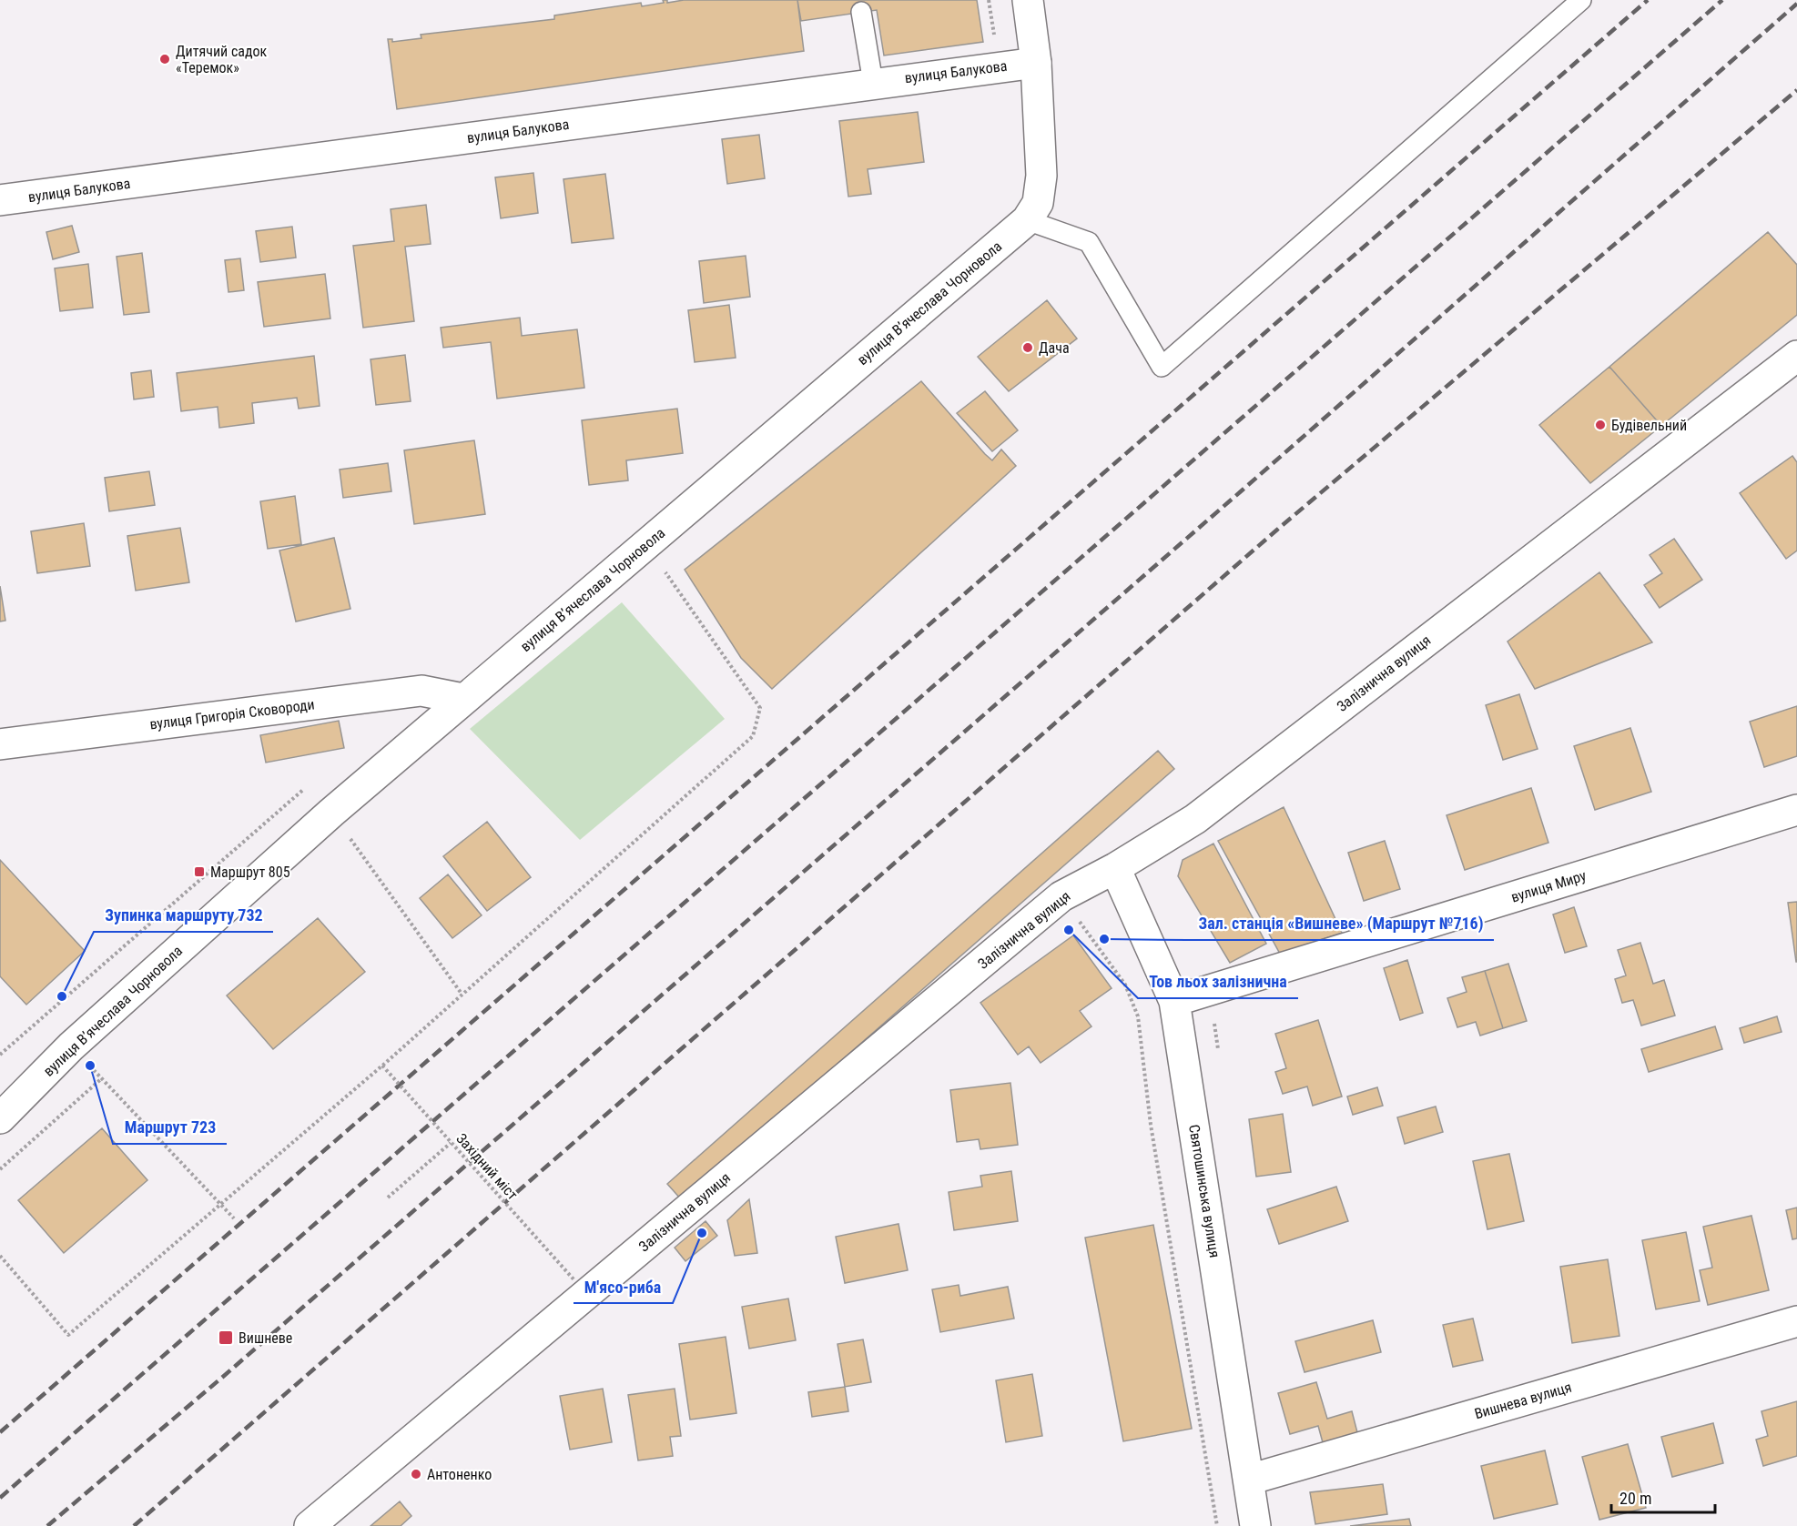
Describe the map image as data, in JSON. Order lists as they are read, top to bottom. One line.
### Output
{"streets":{"street":["вулиця Балукова","вулиця Вʼячеслава Чорновола","Залізнична вулиця","вулиця Григорія Сковороди","вулиця Миру","Святошинська вулиця","Вишнева вулиця"],"path":["Західний міст"]},"crossings":[["вулиця Балукова","вулиця Вʼячеслава Чорновола"],["вулиця Вʼячеслава Чорновола","вулиця Григорія Сковороди"],["Залізнична вулиця","Святошинська вулиця"],["вулиця Миру","Святошинська вулиця"],["Святошинська вулиця","Вишнева вулиця"]],"places":{"other":["Дитячий садок «Теремок»","Дача","Будівельний","Тов льох залізнична","Зал. станція «Вишневе» (Маршрут №716)","Зупинка маршруту 732","Маршрут 723","М'ясо-риба","Антоненко"],"transit":["Маршрут 805","Вишневе"]},"scale_bar":"20 m"}
